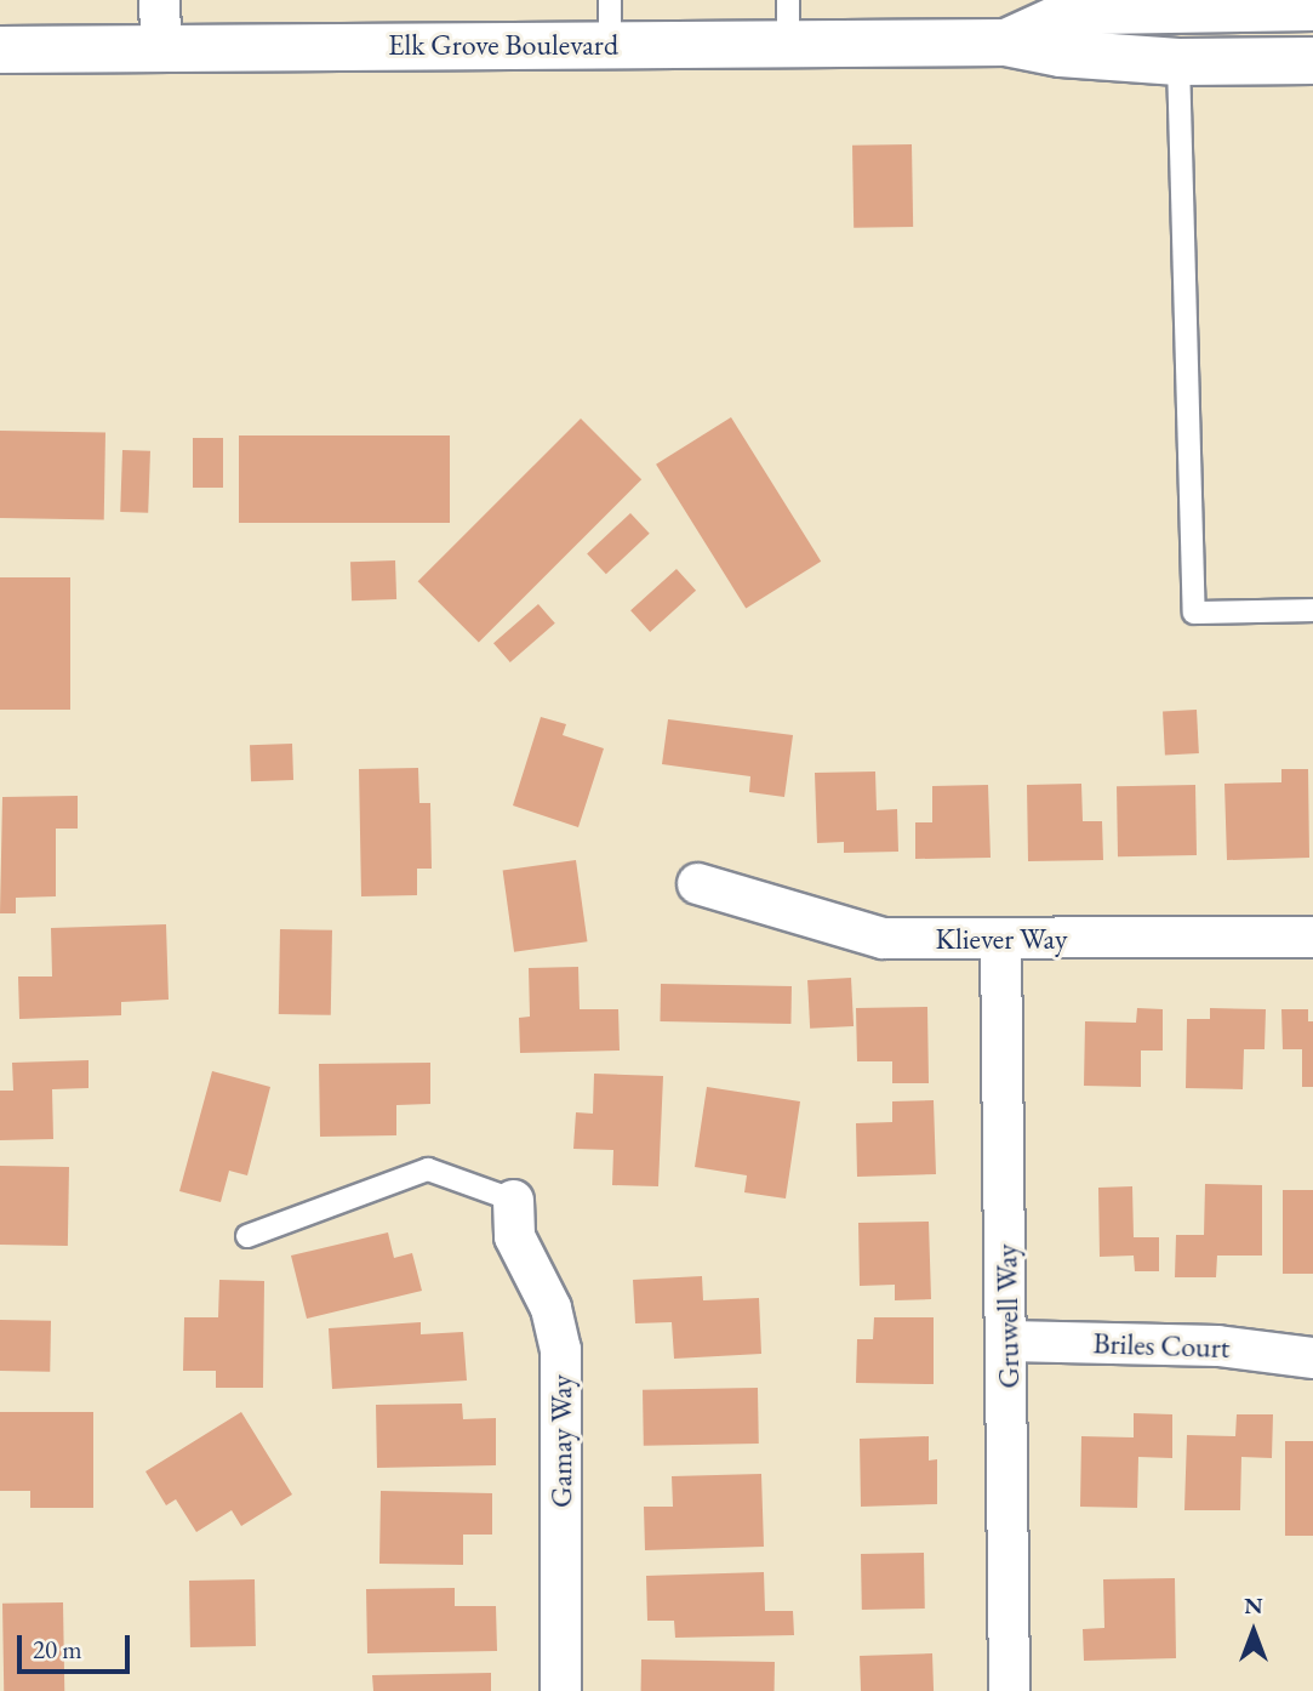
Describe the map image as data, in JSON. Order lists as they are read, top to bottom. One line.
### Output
{"streets":{"main road":["Elk Grove Boulevard"],"street":["Kliever Way","Gruwell Way","Briles Court","Gamay Way"]},"crossings":[["Kliever Way","Gruwell Way"],["Gruwell Way","Briles Court"]],"scale_bar":"20 m","north":"top"}
